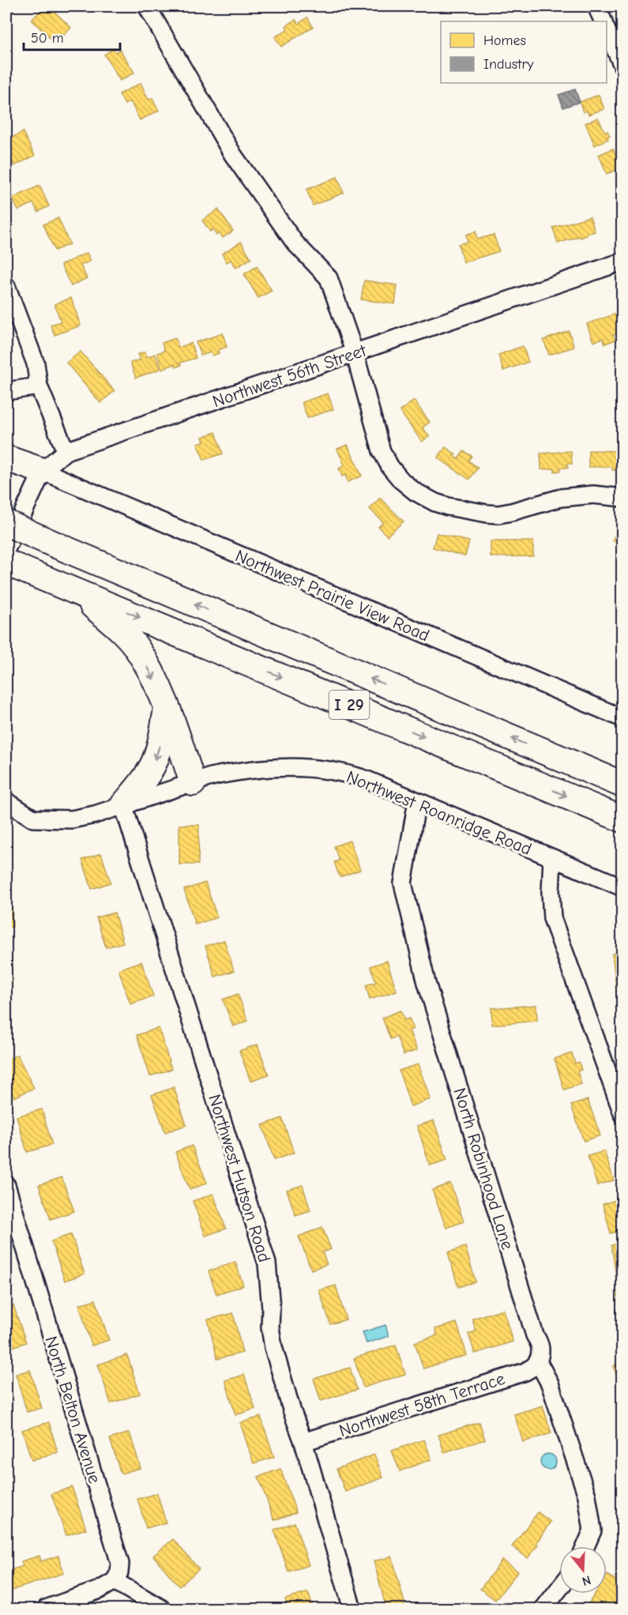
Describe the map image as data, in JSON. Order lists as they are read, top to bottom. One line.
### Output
{"streets":{"highway":["I 29"],"street":["Northwest 56th Street","Northwest Prairie View Road","Northwest Roanridge Road","North Robinhood Lane","Northwest Hutson Road","Northwest 58th Terrace","North Belton Avenue"]},"crossings":[["Northwest 56th Street","Northwest Prairie View Road"],["Northwest Roanridge Road","North Robinhood Lane"],["Northwest Roanridge Road","Northwest Hutson Road"],["North Robinhood Lane","Northwest 58th Terrace"],["Northwest Hutson Road","Northwest 58th Terrace"]],"legend":["Homes","Industry"],"scale_bar":"50 m","north":"bottom"}
